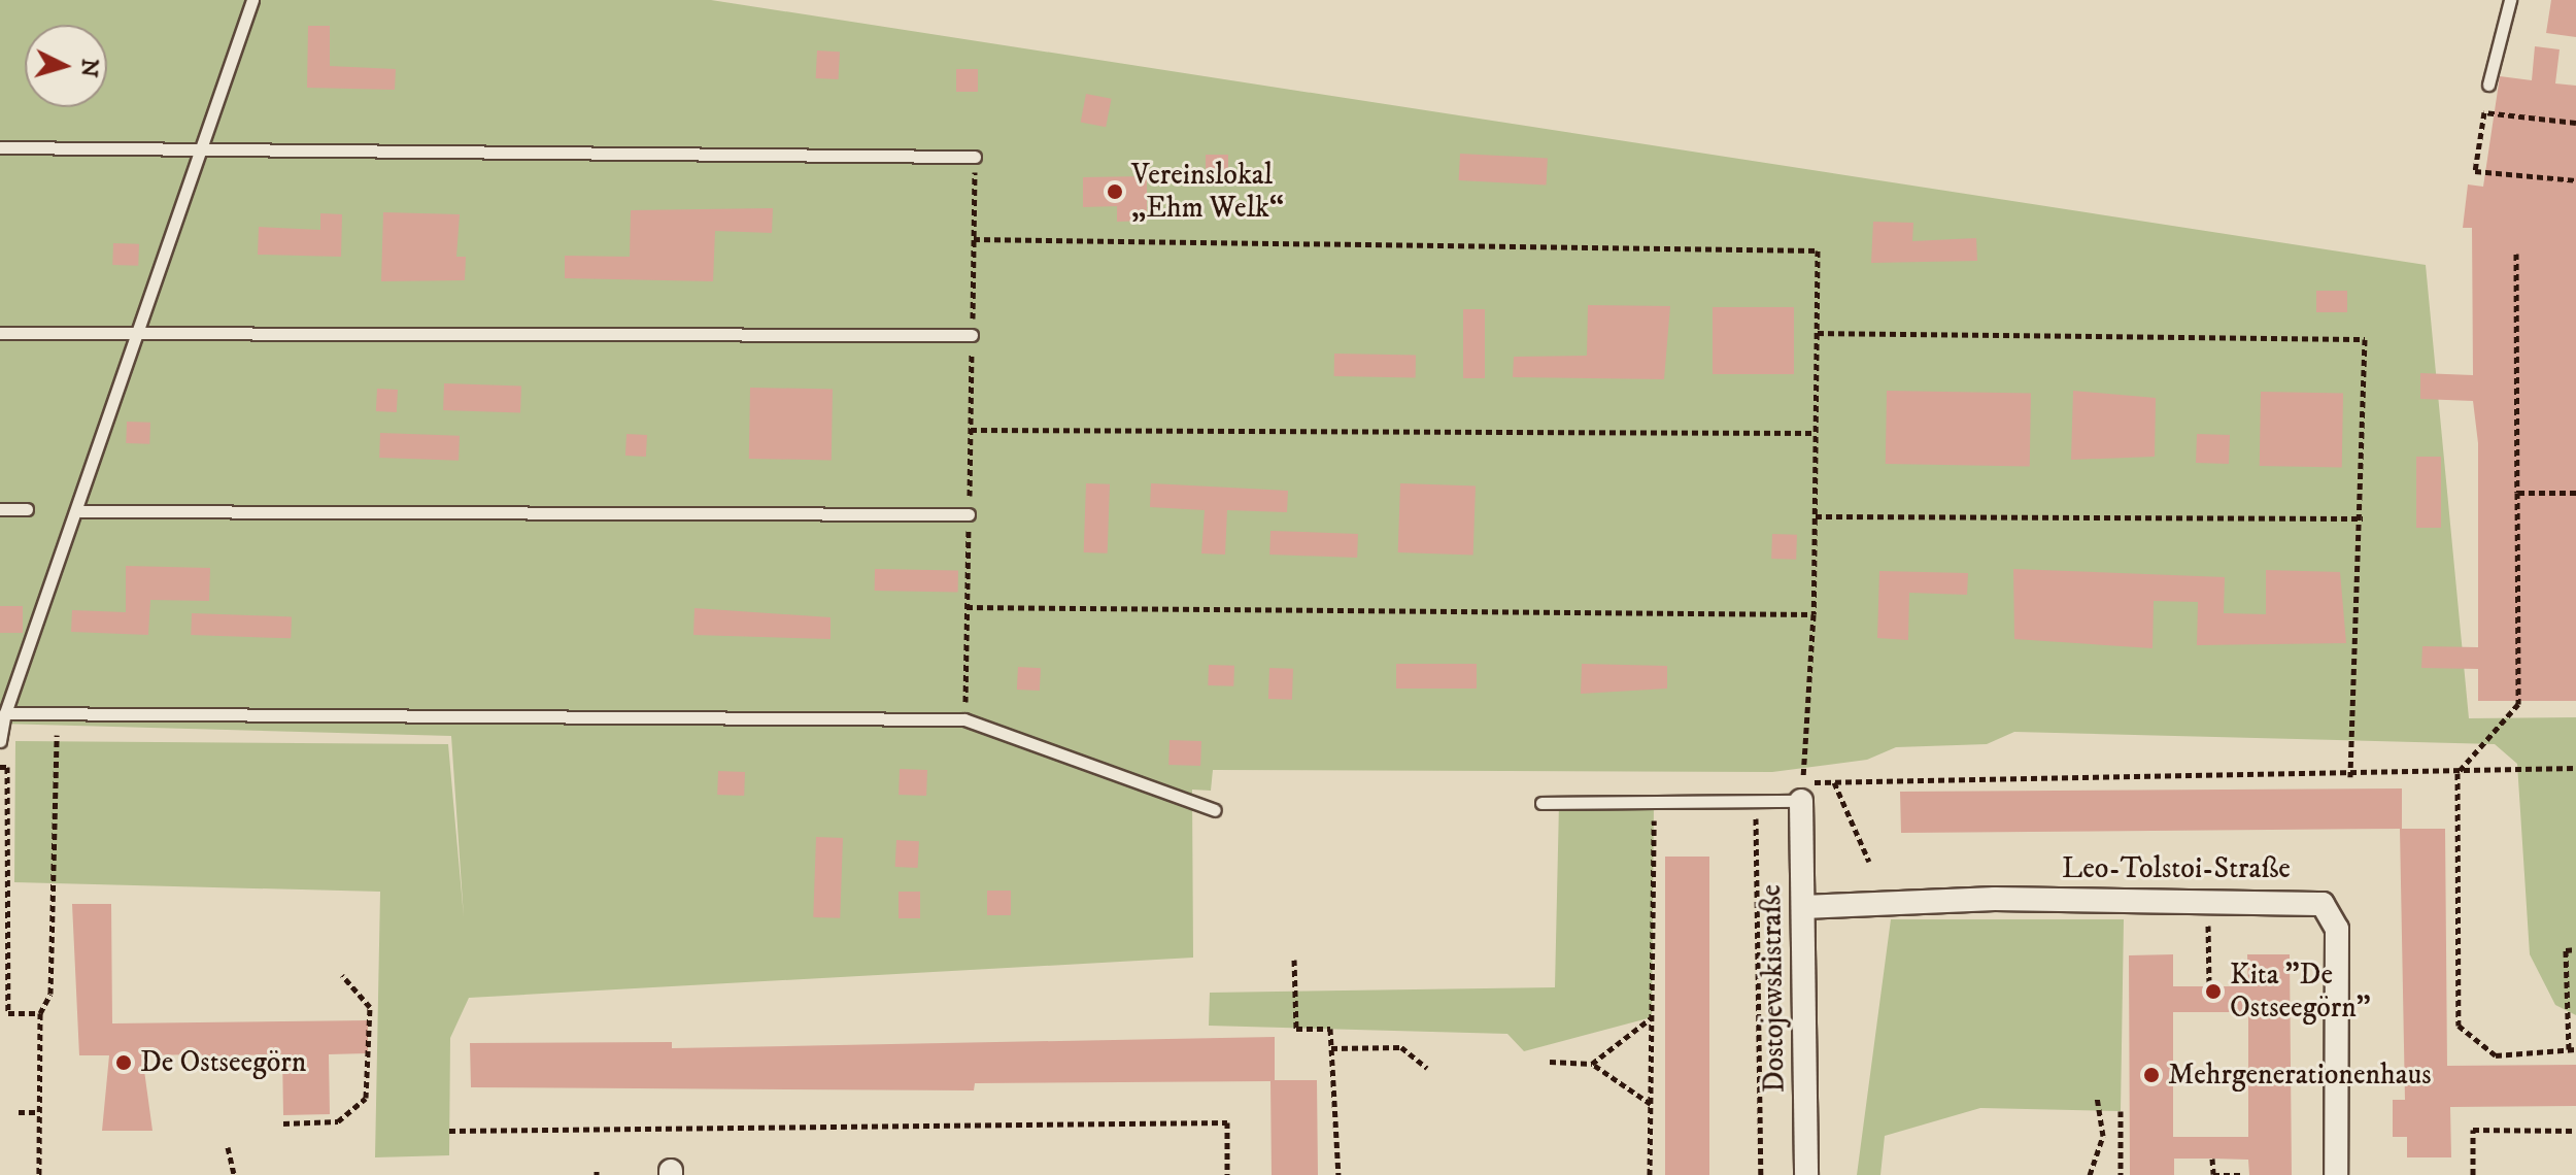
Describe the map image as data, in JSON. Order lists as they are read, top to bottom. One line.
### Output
{"streets":{"street":["Leo-Tolstoi-Straße","Dostojewskistraße"]},"crossings":[["Leo-Tolstoi-Straße","Dostojewskistraße"]],"places":["Vereinslokal „Ehm Welk“","Kita \"De Ostseegörn\"","De Ostseegörn","Mehrgenerationenhaus"],"north":"right"}
